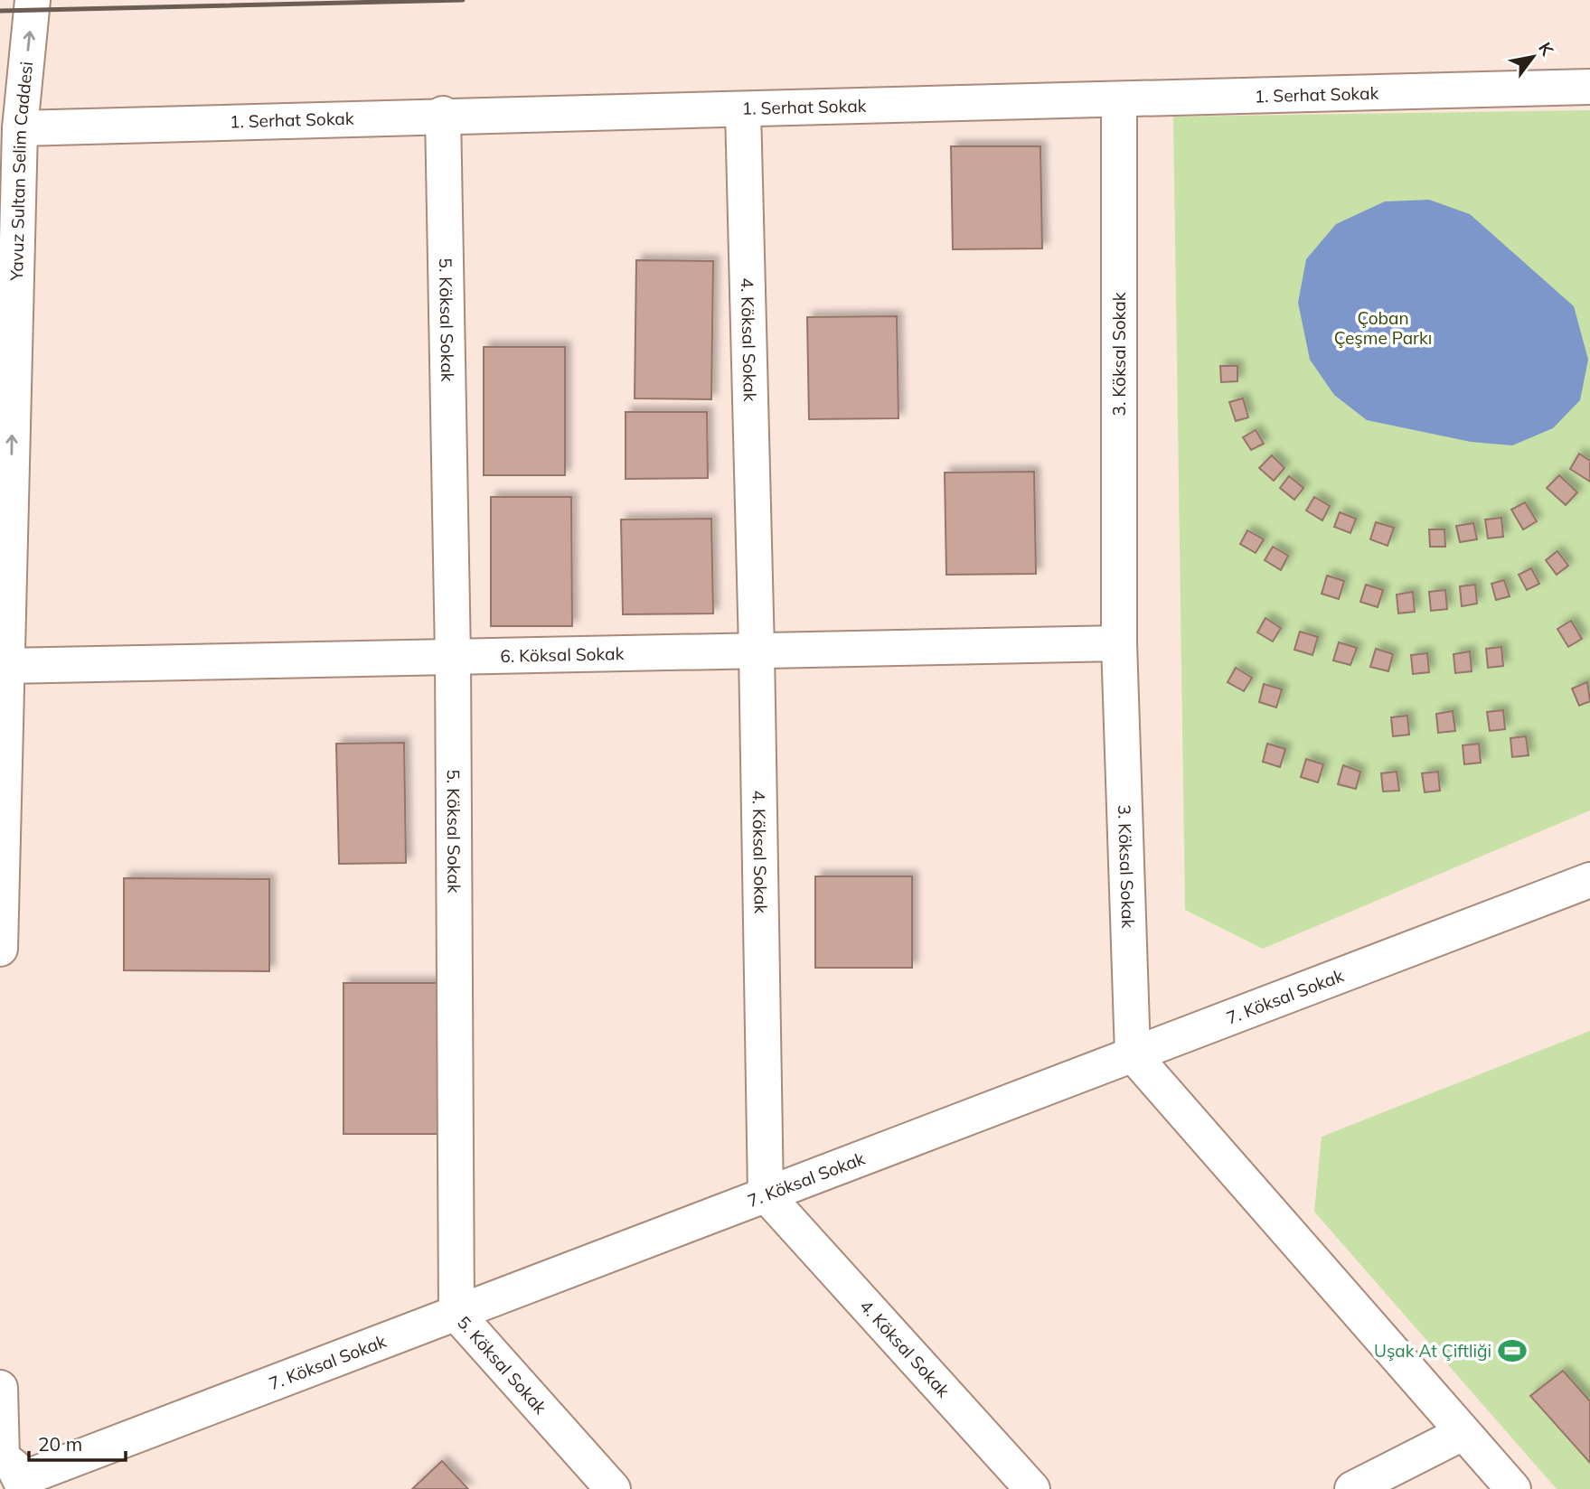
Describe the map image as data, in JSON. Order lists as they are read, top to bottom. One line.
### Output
{"streets":{"street":["1. Serhat Sokak","Yavuz Sultan Selim Caddesi","5. Köksal Sokak","4. Köksal Sokak","3. Köksal Sokak","6. Köksal Sokak","7. Köksal Sokak"]},"crossings":[["1. Serhat Sokak","Yavuz Sultan Selim Caddesi"],["1. Serhat Sokak","5. Köksal Sokak"],["1. Serhat Sokak","4. Köksal Sokak"],["1. Serhat Sokak","3. Köksal Sokak"],["Yavuz Sultan Selim Caddesi","6. Köksal Sokak"],["5. Köksal Sokak","6. Köksal Sokak"],["5. Köksal Sokak","7. Köksal Sokak"],["4. Köksal Sokak","6. Köksal Sokak"],["4. Köksal Sokak","7. Köksal Sokak"],["3. Köksal Sokak","6. Köksal Sokak"],["3. Köksal Sokak","7. Köksal Sokak"]],"one_way":["Yavuz Sultan Selim Caddesi"],"parks":["Çoban Çeşme Parkı"],"places":{"sports":["Uşak At Çiftliği"]},"scale_bar":"20 m","north":"top right"}
